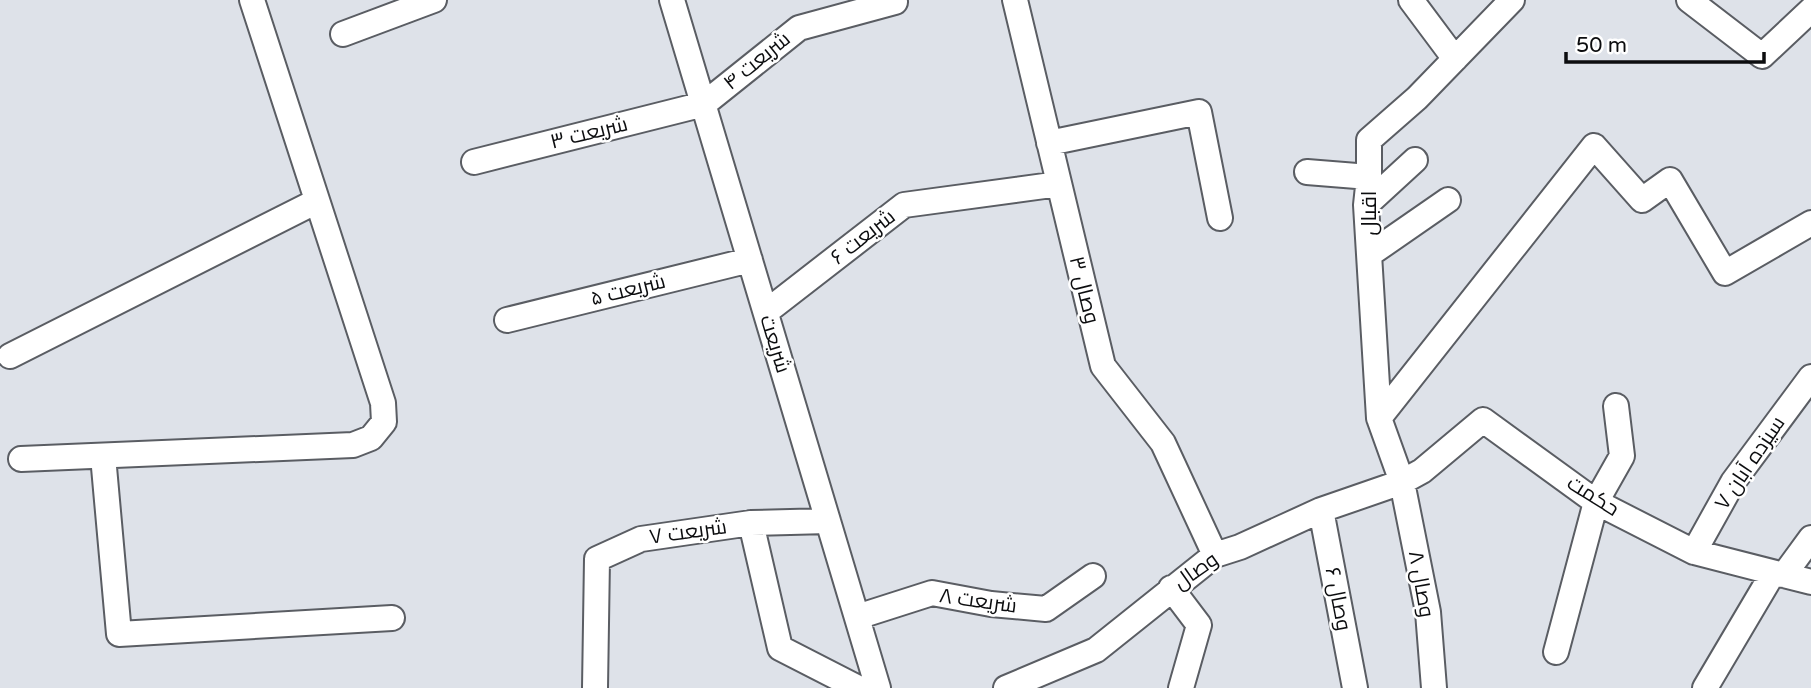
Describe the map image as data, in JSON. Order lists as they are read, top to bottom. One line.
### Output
{"streets":{"street":["شریعت ۴","شریعت ۳","اقبال","شریعت ۶","شریعت ۵","وصال ۳","شریعت","سیزده آبان ۷","حکمت","شریعت ۷","وصال","وصال ۸","وصال ۶","شریعت ۸"]},"crossings":[["شریعت ۴","شریعت ۳"],["شریعت ۴","شریعت"],["شریعت ۳","شریعت"],["اقبال","حکمت"],["اقبال","وصال"],["اقبال","وصال ۸"],["شریعت ۶","وصال ۳"],["شریعت ۶","شریعت"],["شریعت ۵","شریعت"],["وصال ۳","وصال"],["شریعت","شریعت ۷"],["شریعت","شریعت ۸"],["سیزده آبان ۷","حکمت"],["حکمت","وصال"],["حکمت","وصال ۸"],["وصال","وصال ۸"],["وصال","وصال ۶"]],"scale_bar":"50 m"}
